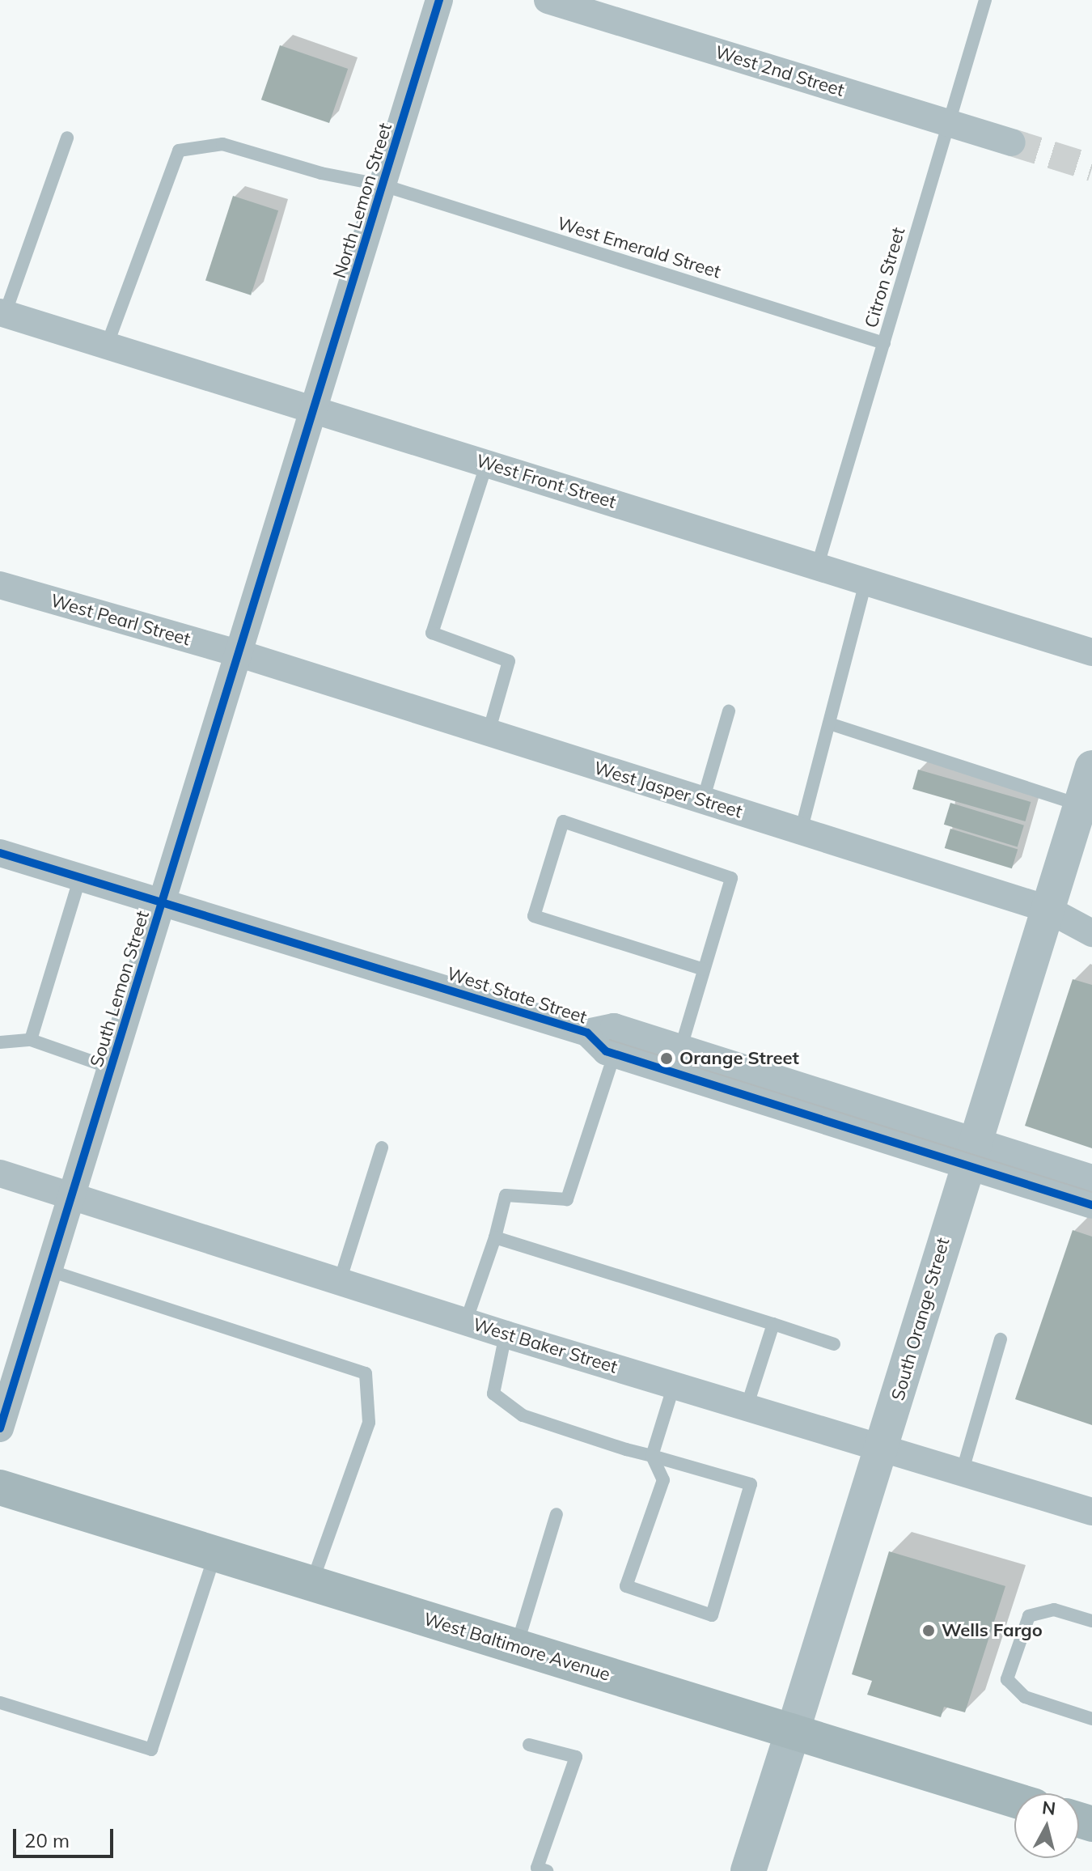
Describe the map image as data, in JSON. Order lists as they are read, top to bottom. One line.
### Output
{"streets":{"main road":["South Orange Street","West Baltimore Avenue"],"street":["West 2nd Street","North Lemon Street","West Front Street","West Pearl Street","West Jasper Street","South Lemon Street","West State Street","West Baker Street"],"lane":["West Emerald Street","Citron Street"]},"crossings":[["West 2nd Street","Citron Street"],["North Lemon Street","West Emerald Street"],["North Lemon Street","West Front Street"],["North Lemon Street","South Lemon Street"],["West Emerald Street","Citron Street"],["West Emerald Street","West Front Street"],["Citron Street","West Front Street"],["West Front Street","South Lemon Street"],["West Pearl Street","West Jasper Street"],["West Pearl Street","South Lemon Street"],["West Jasper Street","South Lemon Street"],["West Jasper Street","South Orange Street"],["South Lemon Street","West State Street"],["South Lemon Street","West Baker Street"],["West State Street","South Orange Street"],["South Orange Street","West Baker Street"],["South Orange Street","West Baltimore Avenue"]],"places":["Orange Street","Wells Fargo"],"scale_bar":"20 m","north":"top"}
